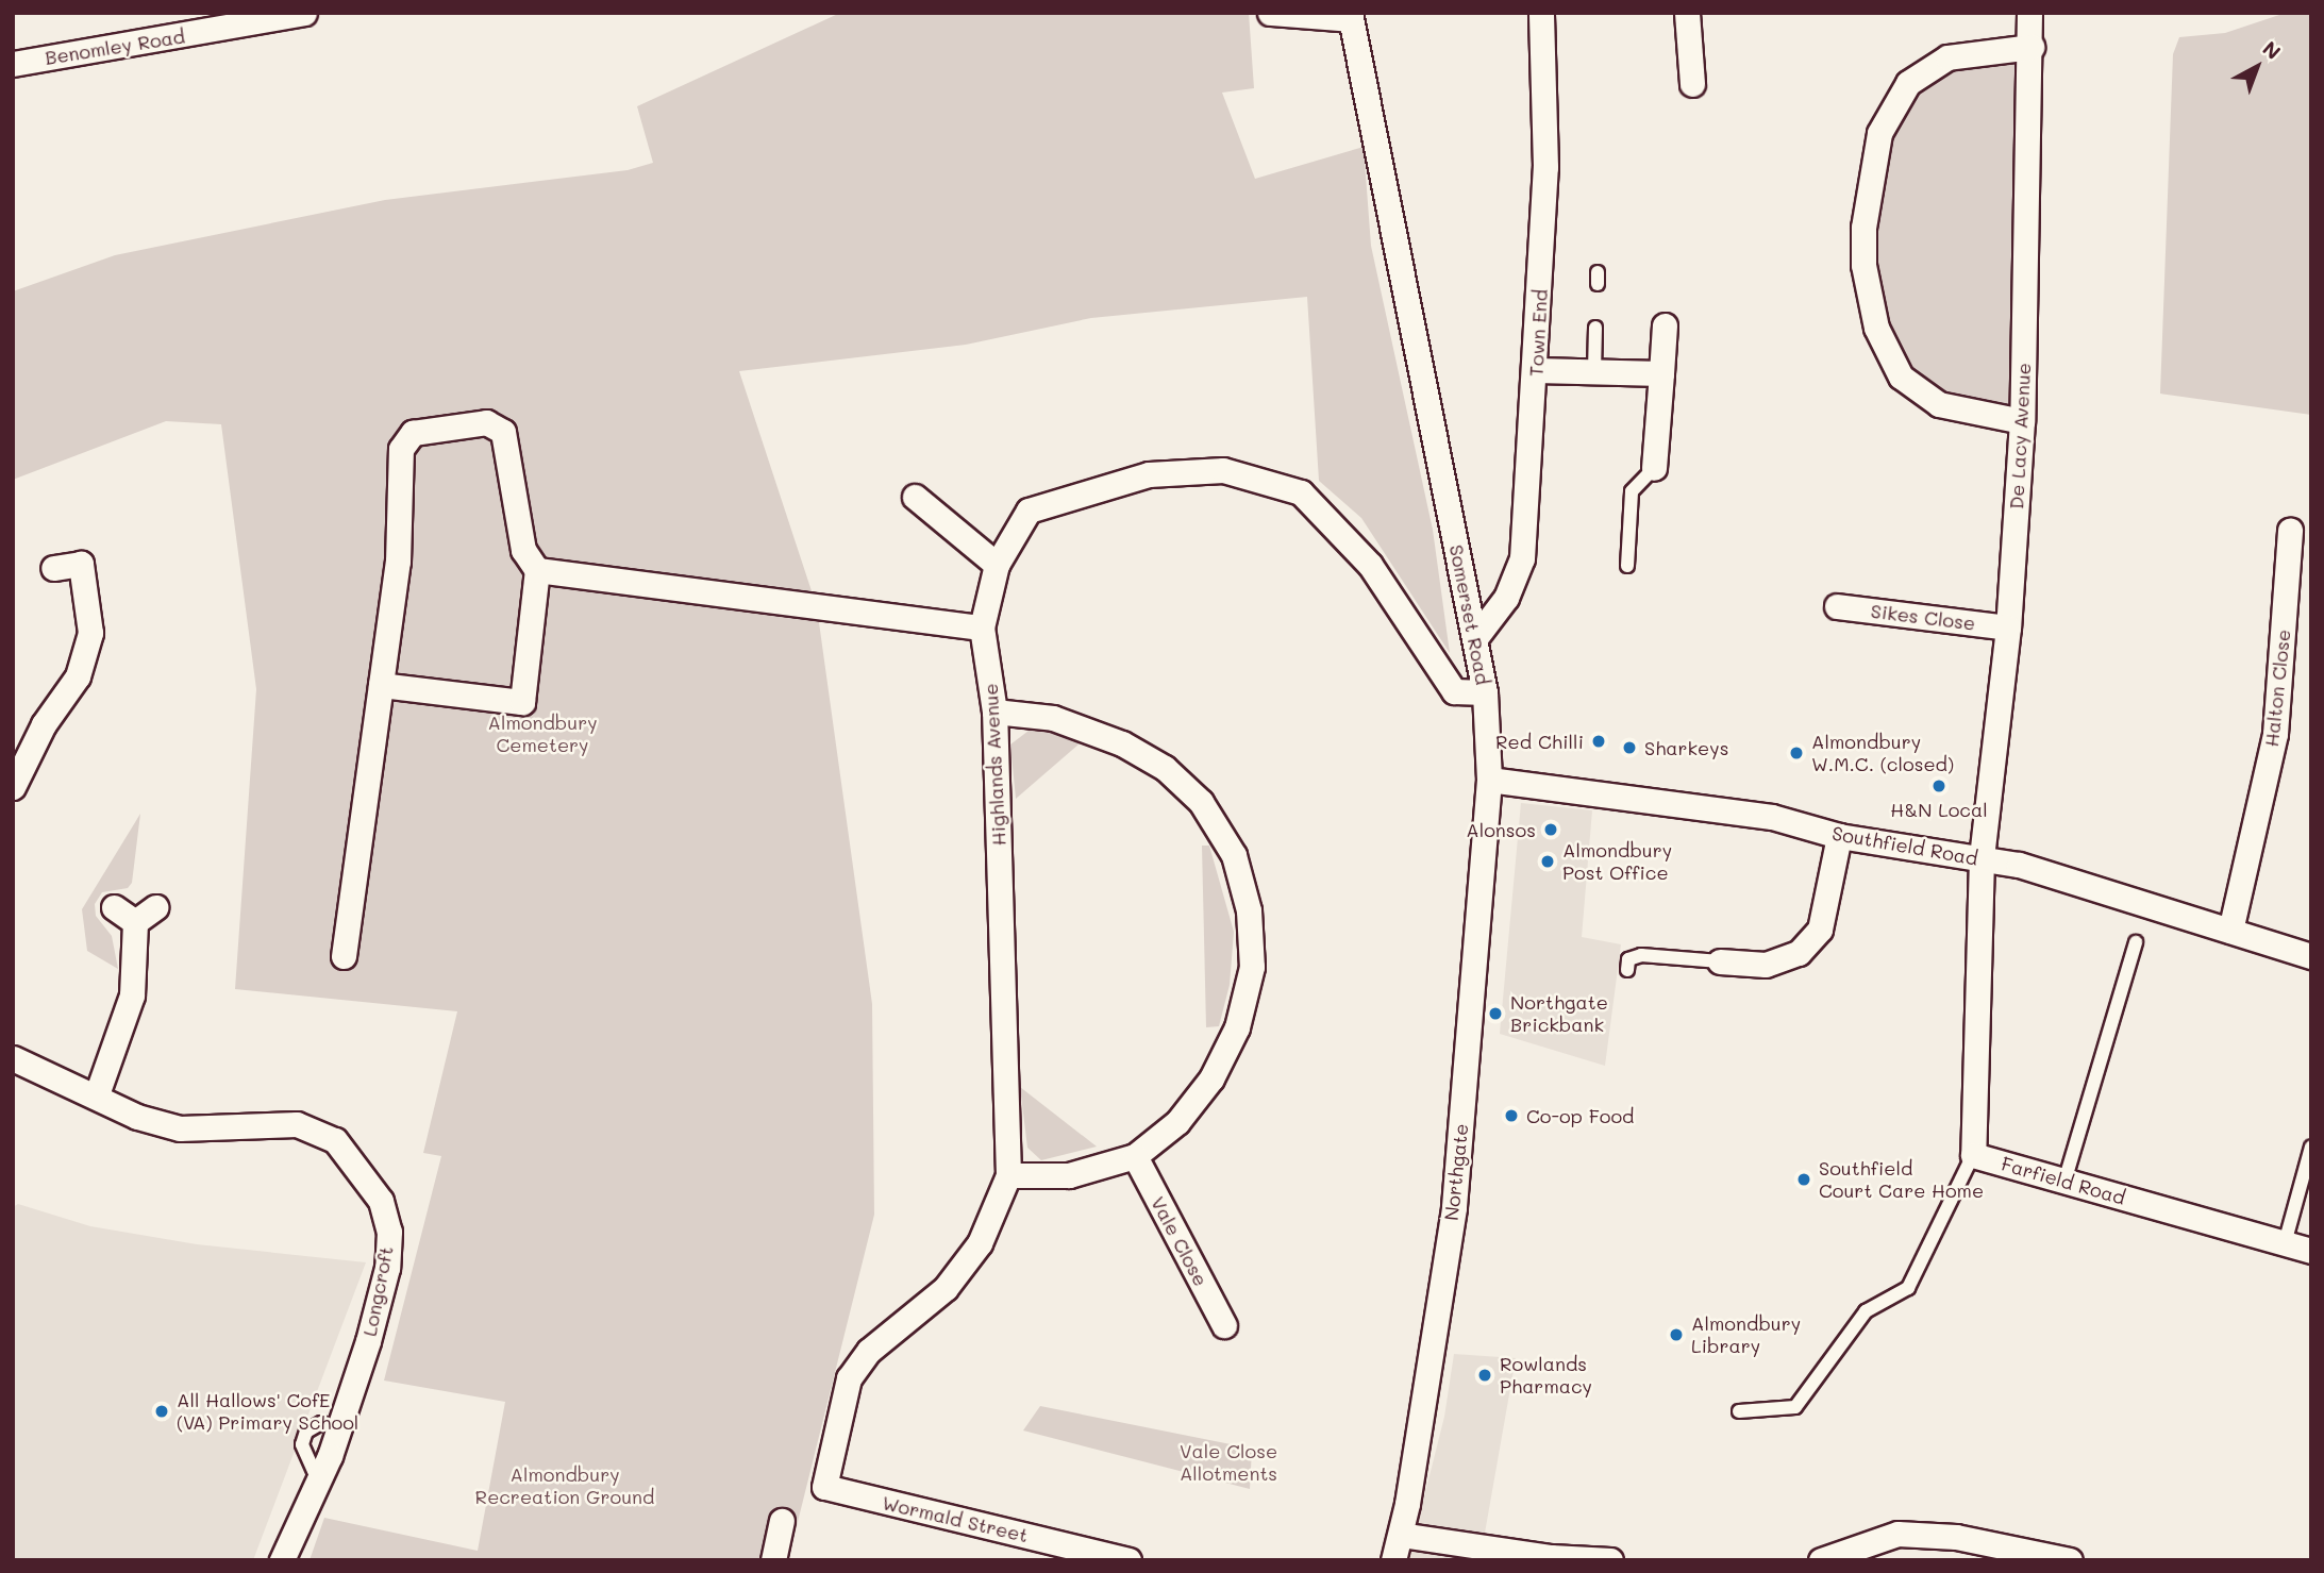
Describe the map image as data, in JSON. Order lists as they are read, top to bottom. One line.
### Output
{"streets":{"street":["Benomley Road","Town End","De Lacy Avenue","Somerset Road","Sikes Close","Halton Close","Highlands Avenue","Southfield Road","Northgate","Farfield Road","Vale Close","Longcroft","Wormald Street"]},"crossings":[["Town End","Somerset Road"],["De Lacy Avenue","Sikes Close"],["De Lacy Avenue","Southfield Road"],["Somerset Road","Highlands Avenue"],["Somerset Road","Southfield Road"],["Somerset Road","Northgate"],["Halton Close","Southfield Road"],["Highlands Avenue","Wormald Street"],["Southfield Road","Northgate"]],"parks":["Almondbury Cemetery","Vale Close Allotments","Almondbury Recreation Ground"],"places":["Red Chilli","Sharkeys","Almondbury W.M.C. (closed)","H&N Local","Alonsos","Almondbury Post Office","Northgate Brickbank","Co-op Food","Southfield Court Care Home","Almondbury Library","Rowlands Pharmacy","All Hallows' CofE (VA) Primary School"],"north":"top right"}
